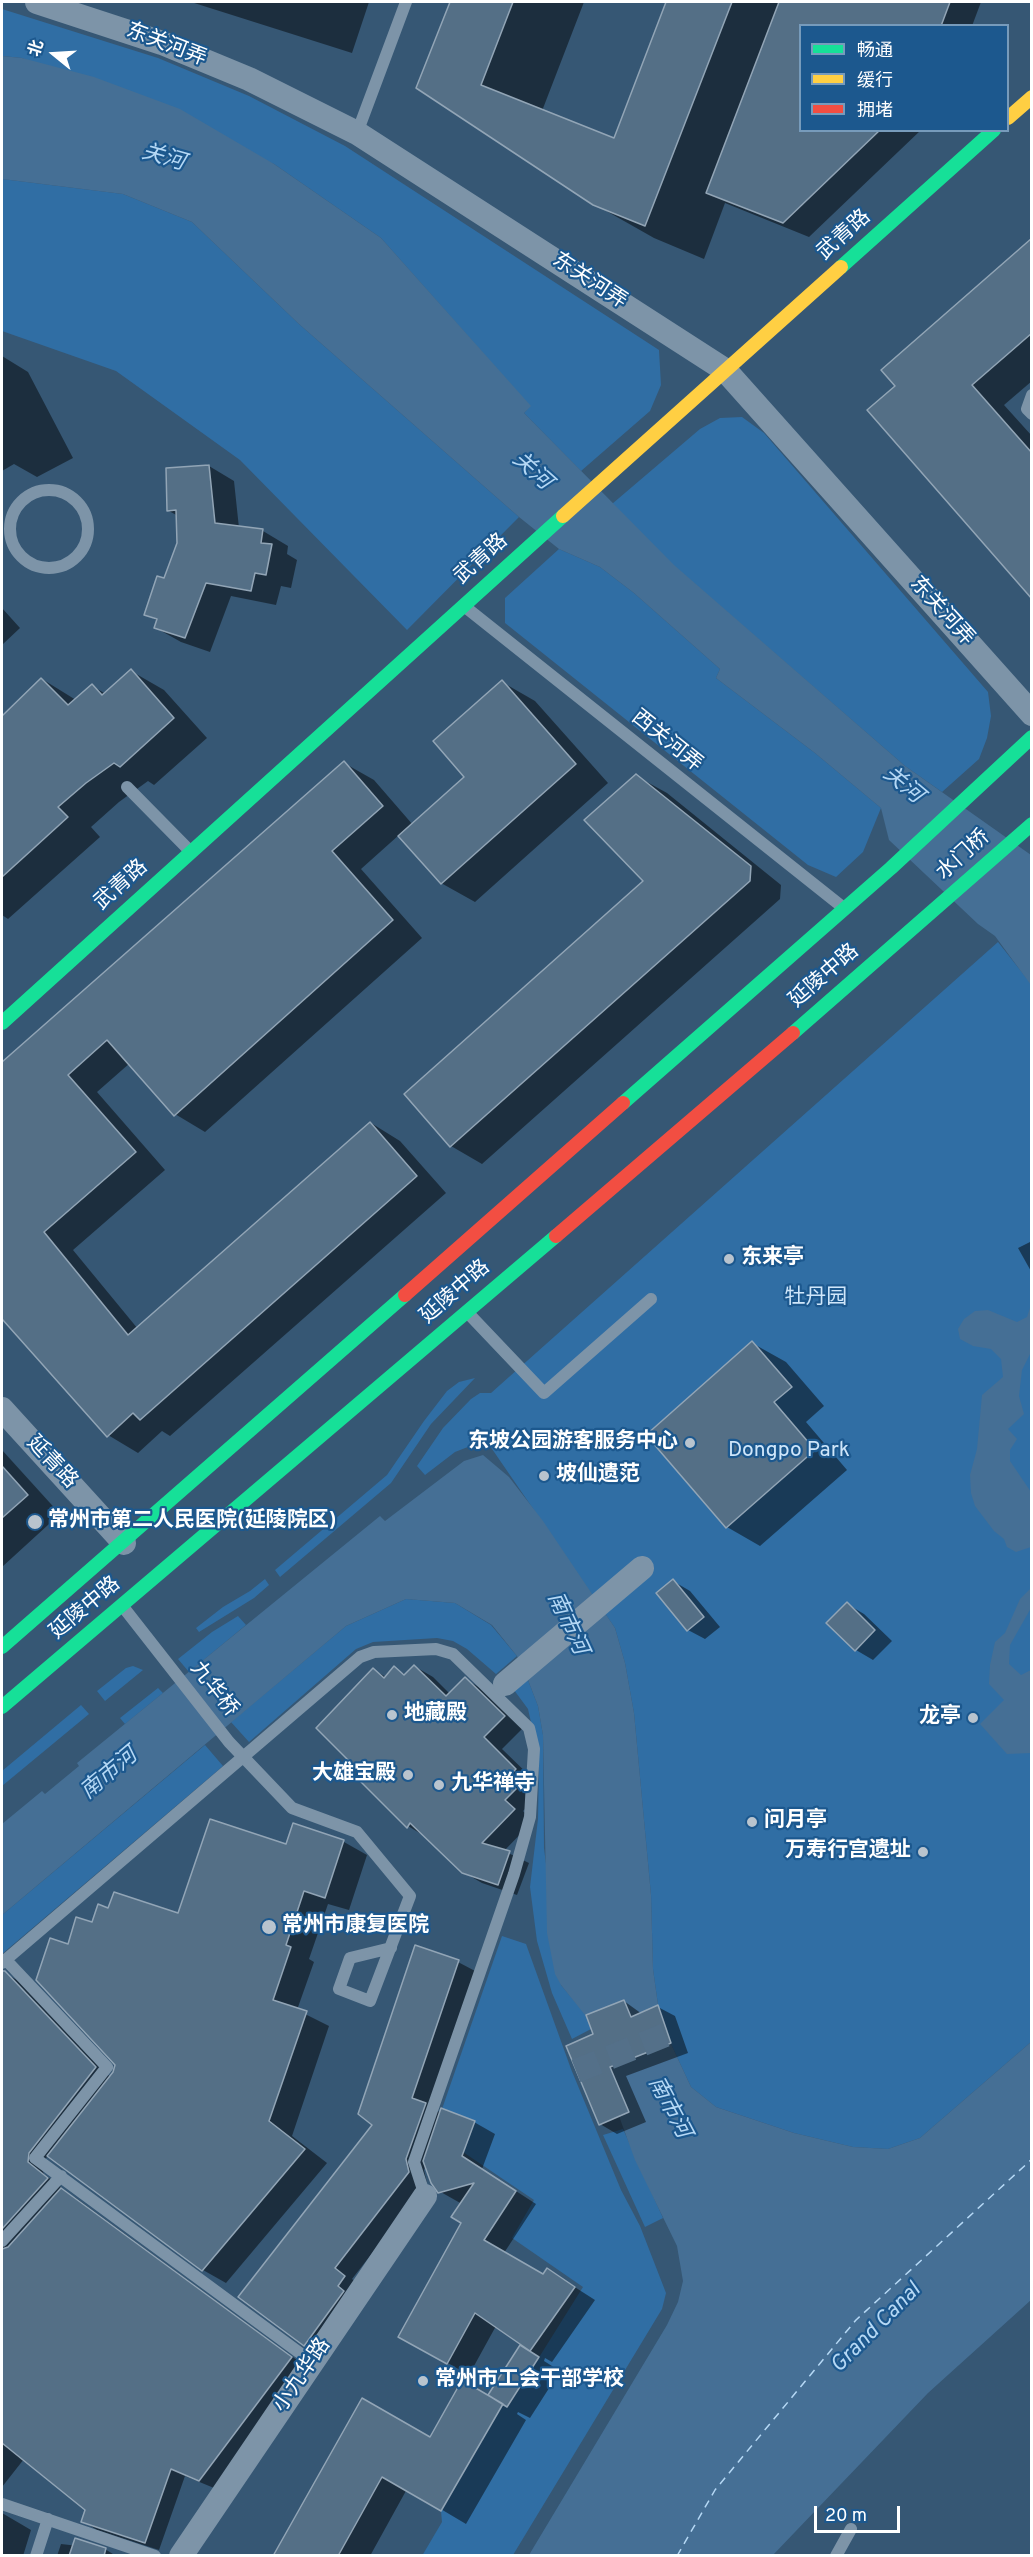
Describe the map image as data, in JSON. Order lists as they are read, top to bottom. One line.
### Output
{"streets":{"main road":["武青路","水门桥","延陵中路"],"street":["东关河弄","延青路","小九华路"],"lane":["西关河弄","九华桥"]},"crossings":[["东关河弄","武青路"],["武青路","西关河弄"],["西关河弄","延陵中路"],["水门桥","延陵中路"],["延陵中路","延青路"],["延陵中路","九华桥"]],"water":["关河","南市河","Grand Canal"],"parks":["牡丹园","Dongpo Park"],"places":["东来亭","东坡公园游客服务中心","坡仙遗范","常州市第二人民医院(延陵院区)","地藏殿","龙亭","大雄宝殿","九华禅寺","问月亭","万寿行宫遗址","常州市康复医院","常州市工会干部学校"],"legend":["畅通","缓行","拥堵"],"scale_bar":"20 m","north":"left"}
